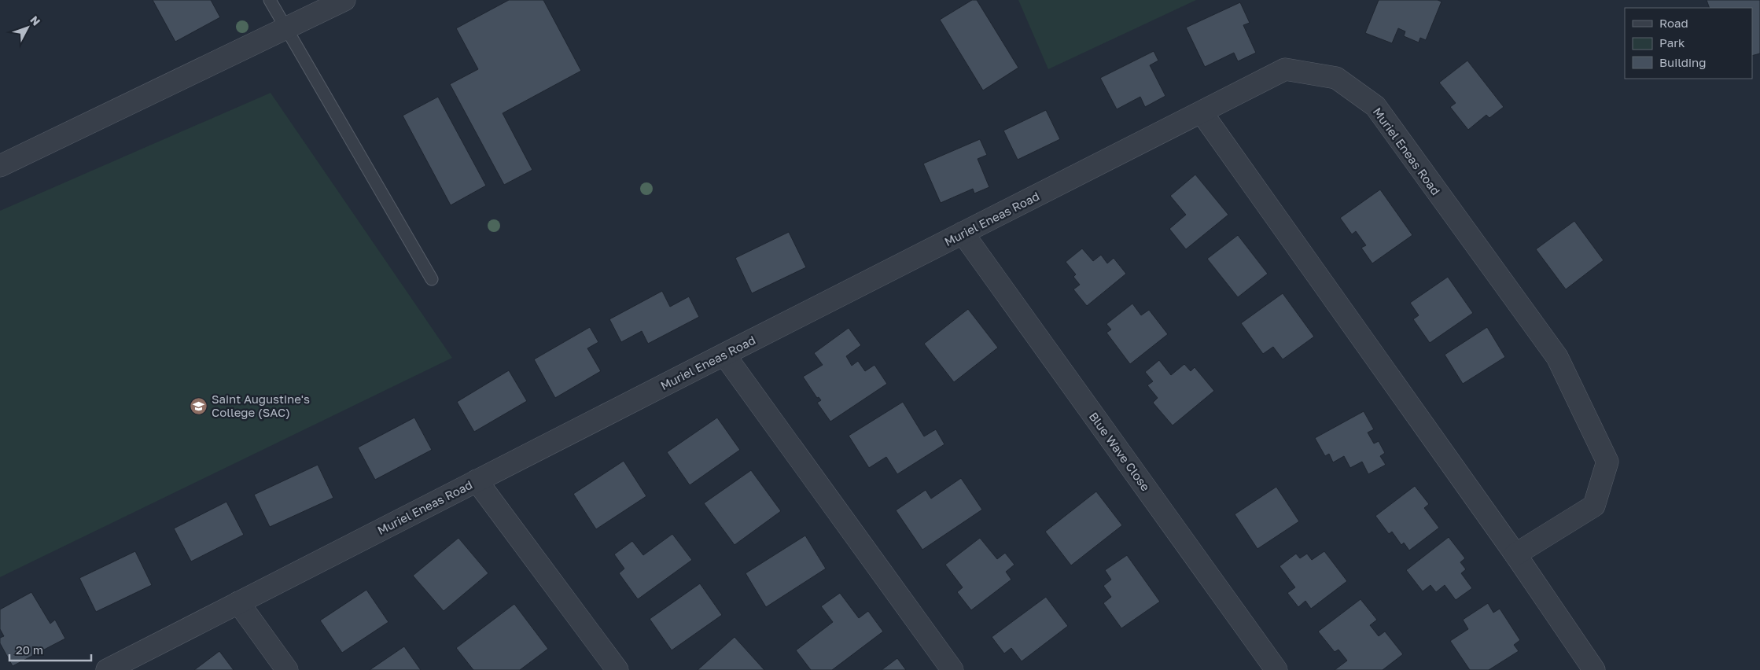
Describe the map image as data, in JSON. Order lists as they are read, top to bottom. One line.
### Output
{"streets":{"street":["Muriel Eneas Road","Blue Wave Close"]},"crossings":[["Muriel Eneas Road","Blue Wave Close"]],"places":{"school or university":["Saint Augustine's College (SAC)"]},"legend":["Road","Park","Building"],"scale_bar":"20 m","north":"top right"}
